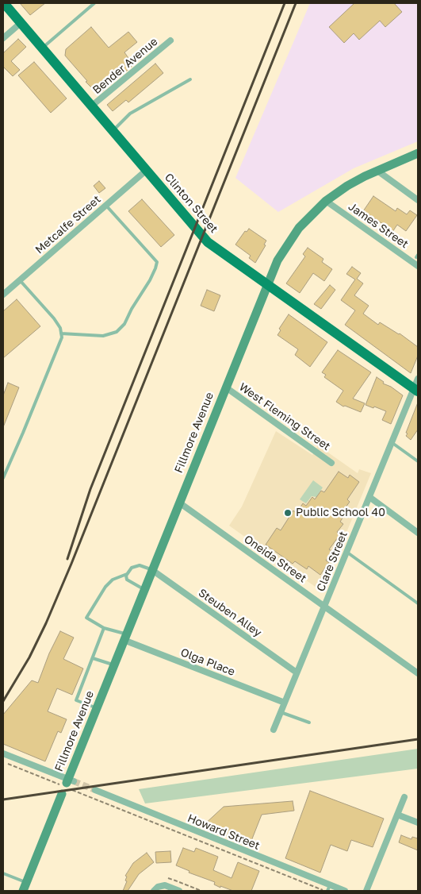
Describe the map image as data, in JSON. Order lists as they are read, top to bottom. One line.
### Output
{"streets":{"main road":["Clinton Street"],"street":["Bender Avenue","Metcalfe Street","James Street","West Fleming Street","Fillmore Avenue","Oneida Street","Clare Street","Steuben Alley","Olga Place","Howard Street"]},"crossings":[["Bender Avenue","Clinton Street"],["Clinton Street","Metcalfe Street"],["Clinton Street","Fillmore Avenue"],["Clinton Street","Clare Street"],["James Street","Fillmore Avenue"],["West Fleming Street","Fillmore Avenue"],["Fillmore Avenue","Oneida Street"],["Fillmore Avenue","Steuben Alley"],["Fillmore Avenue","Olga Place"],["Oneida Street","Clare Street"],["Clare Street","Steuben Alley"],["Clare Street","Olga Place"]],"places":["Public School 40"]}
